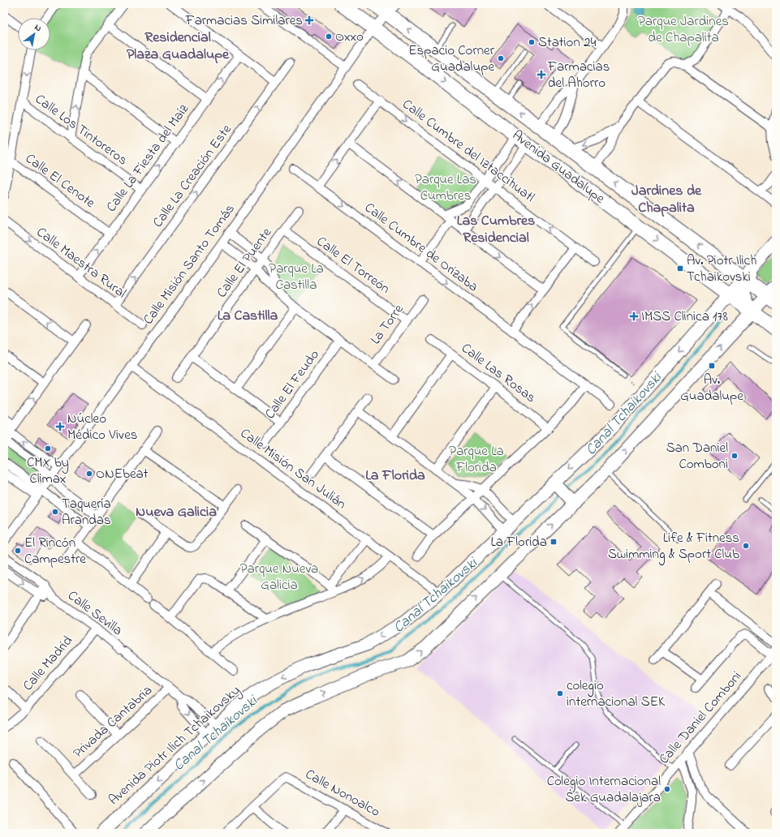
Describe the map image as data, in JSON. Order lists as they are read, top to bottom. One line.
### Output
{"streets":{"main road":["Avenida Guadalupe"],"street":["Calle Los Tintoreros","Calle Cumbre del Iztaccíhuatl","Calle La Fiesta del Maíz","Calle La Creación Este","Calle El Cenote","Calle Cumbre de Orizaba","Calle Maestra Rural","Calle El Puente","Calle Misión Santo Tomás","Calle El Torreón","La Torre","Calle Las Rosas","Calle El Feudo","Calle Misión San Julián","Calle Sevilla","Calle Madrid","Calle Daniel Comboni","Privada Cantabria","Avenida Piotr Ilich Tchaikovsky","Calle Nonoalco"]},"crossings":[["Calle Los Tintoreros","Calle La Fiesta del Maíz"],["Calle La Fiesta del Maíz","Calle El Cenote"],["Calle La Fiesta del Maíz","Calle Maestra Rural"],["Avenida Guadalupe","Calle Misión Santo Tomás"],["Avenida Guadalupe","Avenida Piotr Ilich Tchaikovsky"],["Calle La Creación Este","Calle Maestra Rural"],["Calle El Puente","Calle El Torreón"],["Calle Misión Santo Tomás","Calle Misión San Julián"],["Calle El Torreón","La Torre"],["Calle Misión San Julián","Avenida Piotr Ilich Tchaikovsky"],["Calle Sevilla","Calle Madrid"],["Calle Sevilla","Privada Cantabria"],["Calle Sevilla","Avenida Piotr Ilich Tchaikovsky"]],"one_way":["Calle La Fiesta del Maíz","Calle La Creación Este"],"districts":["Residencial Plaza Guadalupe","Jardines de Chapalita","Las Cumbres Residencial","La Castilla","La Florida","Nueva Galicia"],"water":["Canal Tchaikovski"],"parks":["Parque Jardines de Chapalita","Parque Las Cumbres","Parque La Castilla","Parque La Florida","Parque Nueva Galicia"],"places":{"health":["Farmacias Similares","Farmacias del Ahorro","IMSS Clinica 178","Núcleo Médico Vives"],"other":["Oxxo","Station 24","Espacio Corner Guadalupe","CMX by Climax","San Daniel Comboni","ONEbeat","Taquería Arandas","Life & Fitness Swimming & Sport Club","El Rincón Campestre","colegio internacional SEK","Colegio Internacional Sek Guadalajara"],"transit":["Av. Piotr Ilich Tchaikovski","Av. Guadalupe","La Florida"]},"north":"top right"}
